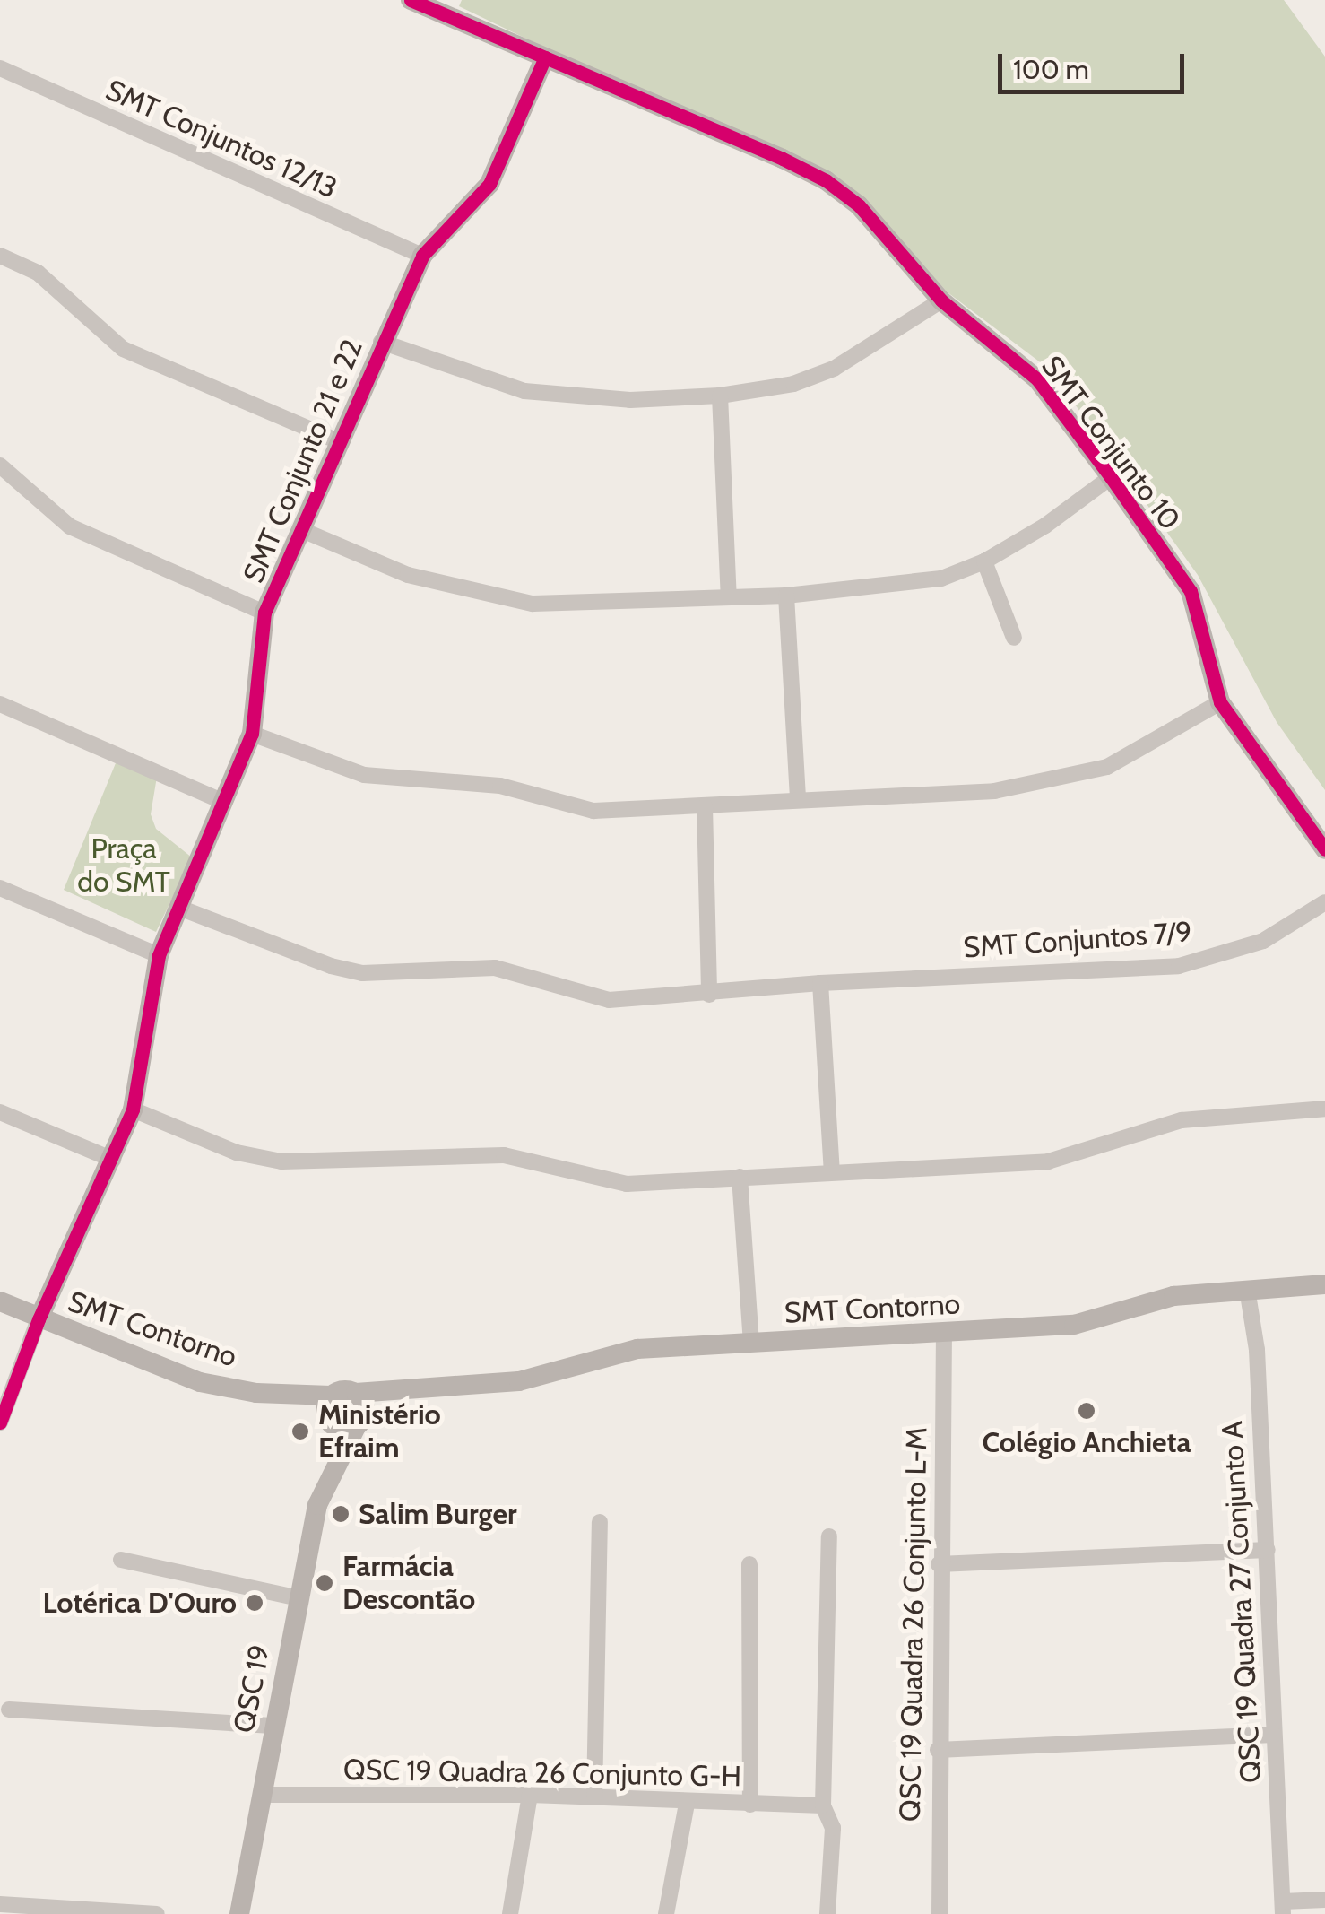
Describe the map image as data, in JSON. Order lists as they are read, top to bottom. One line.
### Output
{"streets":{"street":["SMT Conjuntos 12/13","SMT Conjunto 10","SMT Conjunto 21 e 22","SMT Conjuntos 7/9","SMT Contorno","QSC 19 Quadra 27 Conjunto A","QSC 19 Quadra 26 Conjunto L-M","QSC 19","QSC 19 Quadra 26 Conjunto G-H"]},"crossings":[["SMT Conjuntos 12/13","SMT Conjunto 21 e 22"],["SMT Conjunto 10","SMT Conjunto 21 e 22"],["SMT Conjunto 21 e 22","SMT Conjuntos 7/9"],["SMT Conjunto 21 e 22","SMT Contorno"],["SMT Contorno","QSC 19 Quadra 27 Conjunto A"],["SMT Contorno","QSC 19 Quadra 26 Conjunto L-M"],["SMT Contorno","QSC 19"],["QSC 19","QSC 19 Quadra 26 Conjunto G-H"]],"parks":["Praça do SMT"],"places":["Colégio Anchieta","Ministério Efraim","Salim Burger","Farmácia Descontão","Lotérica D'Ouro"],"scale_bar":"100 m"}
